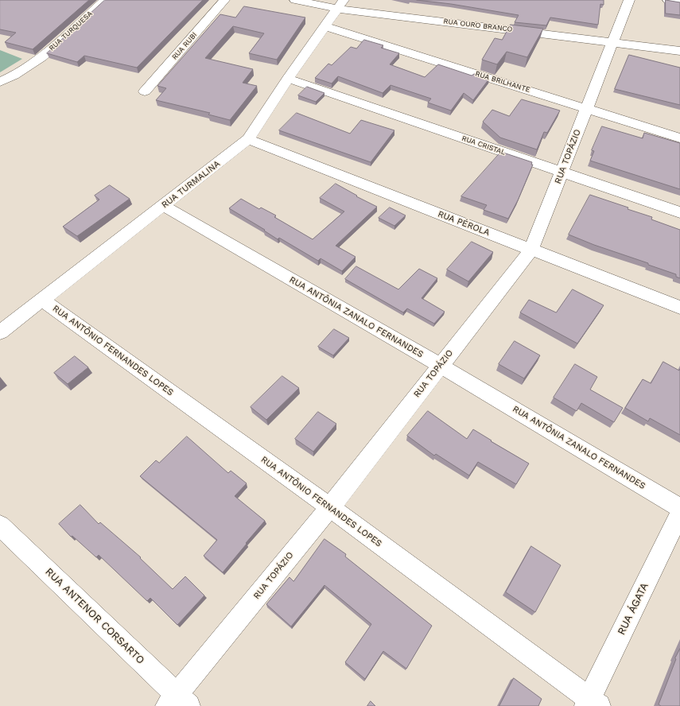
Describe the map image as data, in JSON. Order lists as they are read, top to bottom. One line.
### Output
{"streets":{"street":["RUA OURO BRANCO","RUA TURQUESA","RUA RUBI","RUA BRILHANTE","RUA CRISTAL","RUA TOPÁZIO","RUA TURMALINA","RUA PÉROLA","RUA ANTÔNIA ZANALO FERNANDES","RUA ANTÔNIO FERNANDES LOPES","RUA ÁGATA","RUA ANTENOR CORSARTO"]},"crossings":[["RUA OURO BRANCO","RUA TOPÁZIO"],["RUA OURO BRANCO","RUA TURMALINA"],["RUA BRILHANTE","RUA TOPÁZIO"],["RUA BRILHANTE","RUA TURMALINA"],["RUA CRISTAL","RUA TOPÁZIO"],["RUA CRISTAL","RUA TURMALINA"],["RUA TOPÁZIO","RUA PÉROLA"],["RUA TOPÁZIO","RUA ANTÔNIA ZANALO FERNANDES"],["RUA TOPÁZIO","RUA ANTÔNIO FERNANDES LOPES"],["RUA TOPÁZIO","RUA ANTENOR CORSARTO"],["RUA TURMALINA","RUA PÉROLA"],["RUA TURMALINA","RUA ANTÔNIA ZANALO FERNANDES"],["RUA TURMALINA","RUA ANTÔNIO FERNANDES LOPES"],["RUA ANTÔNIO FERNANDES LOPES","RUA ÁGATA"]]}
